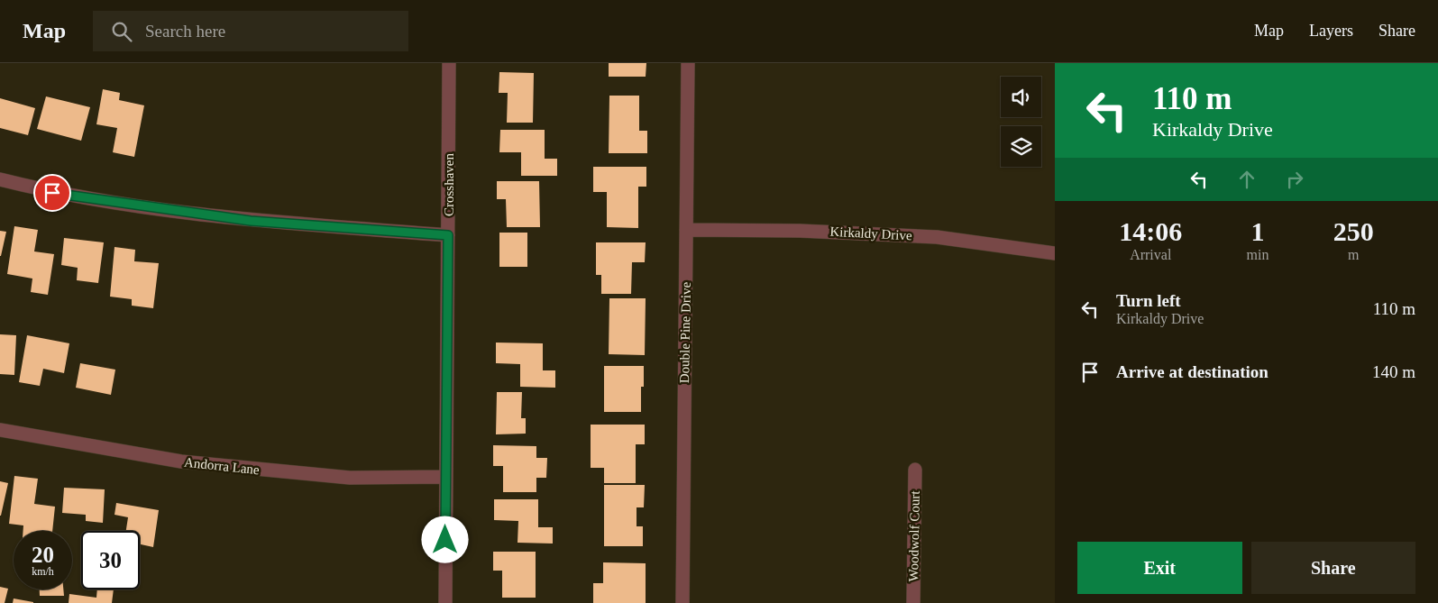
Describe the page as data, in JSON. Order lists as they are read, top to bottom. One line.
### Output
{"streets":{"street":["Crosshaven","Kirkaldy Drive","Double Pine Drive","Andorra Lane","Woodwolf Court"]},"crossings":[["Crosshaven","Andorra Lane"],["Kirkaldy Drive","Double Pine Drive"]],"page":{"header":"Map","search":"Search here","nav":["Map","Layers","Share"],"turn":["110 m","Kirkaldy Drive"],"eta":["14:06","Arrival","1","min","250","m"],"list":[{"name":"Turn left","note":"Kirkaldy Drive","value":"110 m"},{"name":"Arrive at destination","value":"140 m"}],"speed":"20 km/h","limit":"30","buttons":["Exit","Share"]}}
